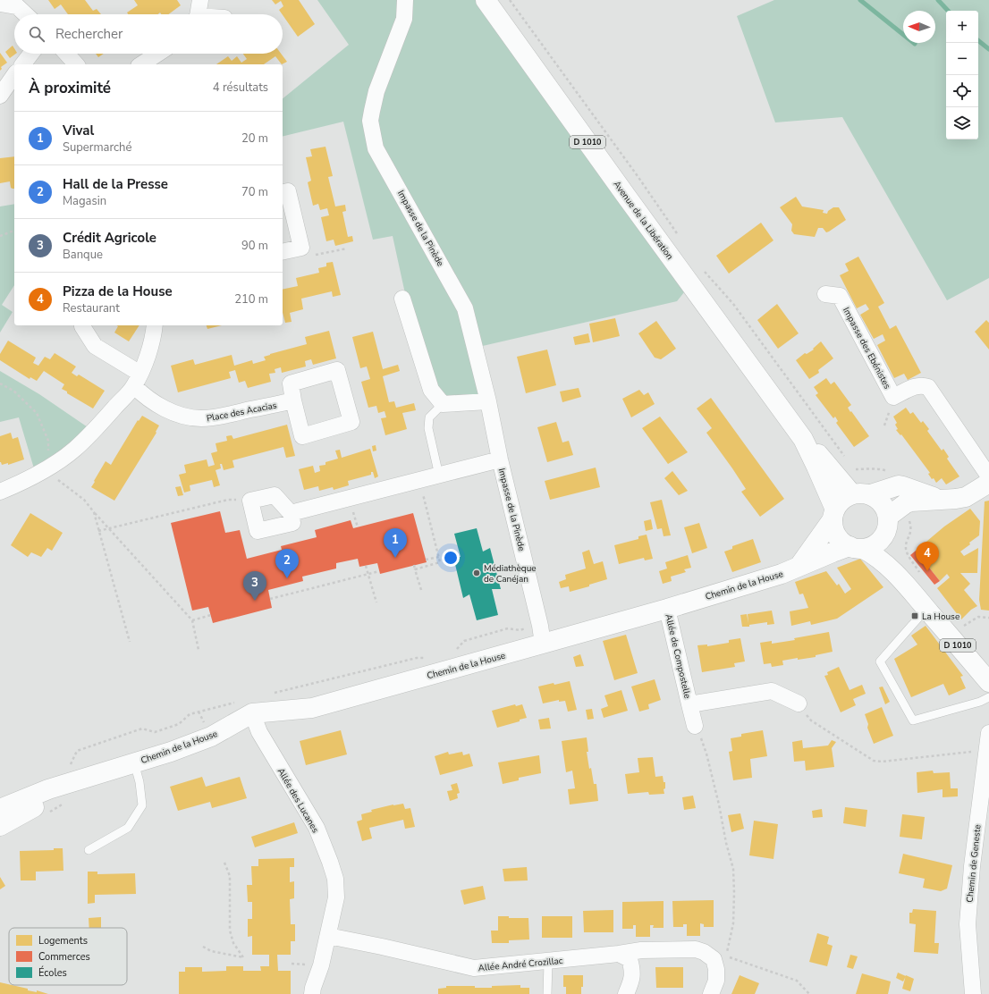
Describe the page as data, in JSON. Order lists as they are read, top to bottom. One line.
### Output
{"streets":{"street":["D 1010","Avenue de la Libération","Impasse de la Pinède","Impasse des Ebénistes","Place des Acacias","Chemin de la House","Allée de Compostelle","Allée des Lucanes","Chemin de Geneste","Allée André Crozillac"]},"crossings":[["D 1010","Avenue de la Libération"],["D 1010","Chemin de la House"],["Avenue de la Libération","Chemin de la House"],["Impasse de la Pinède","Chemin de la House"],["Chemin de la House","Allée de Compostelle"],["Chemin de la House","Allée des Lucanes"],["Allée des Lucanes","Allée André Crozillac"]],"places":{"other":["Médiathèque de Canéjan"],"transit":["La House"]},"legend":["Logements","Commerces","Écoles"],"north":"left","page":{"map_buttons":["+","−"],"search":"Rechercher","heading":["À proximité","4 résultats"],"list":[{"mark":"1","name":"Vival","note":"Supermarché","value":"20 m"},{"mark":"2","name":"Hall de la Presse","note":"Magasin","value":"70 m"},{"mark":"3","name":"Crédit Agricole","note":"Banque","value":"90 m"},{"mark":"4","name":"Pizza de la House","note":"Restaurant","value":"210 m"}],"pins":["1","4","2","3"]}}
